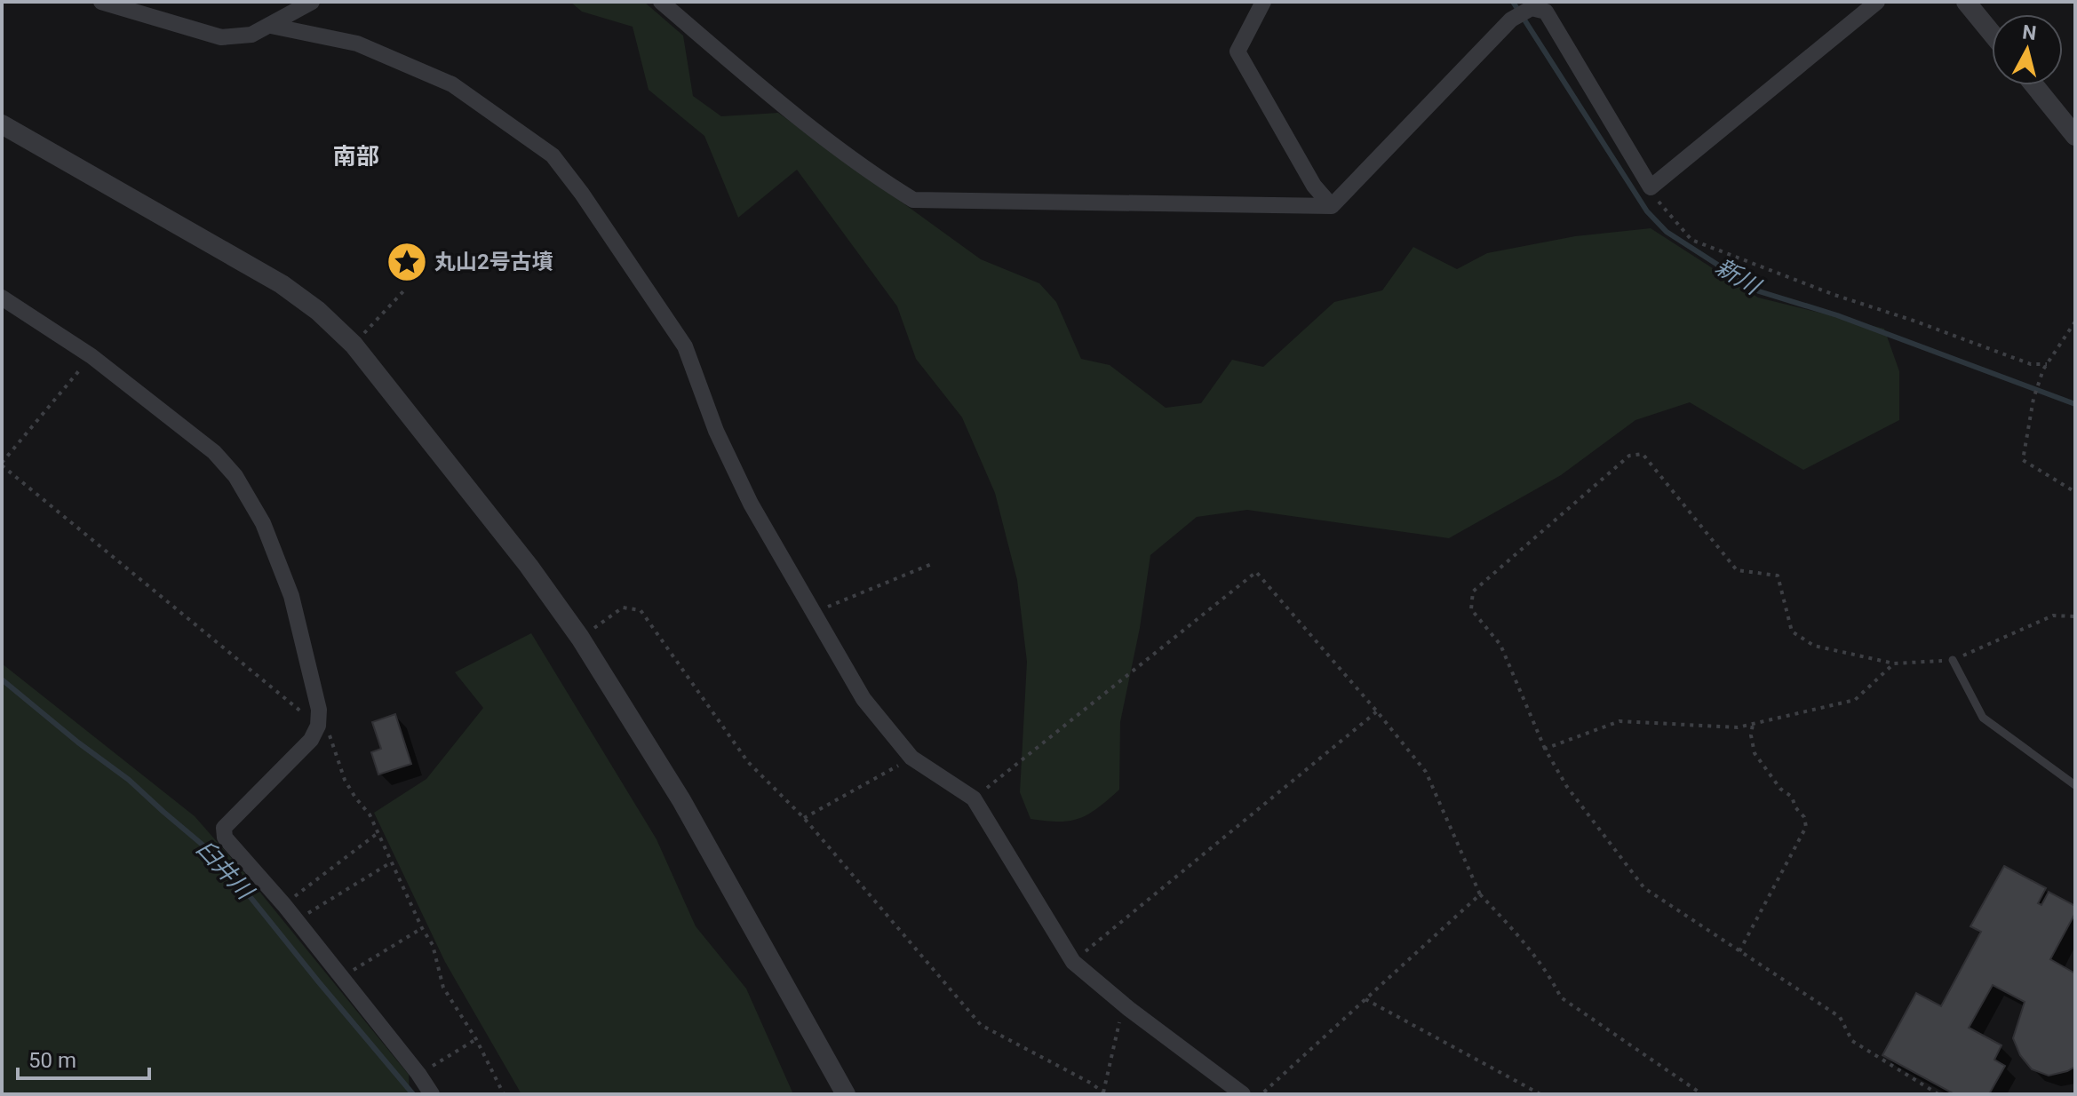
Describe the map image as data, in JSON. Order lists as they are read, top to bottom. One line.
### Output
{"districts":["南部"],"water":["新川","臼井川"],"places":{"place":["丸山2号古墳"]},"scale_bar":"50 m","north":"top"}
